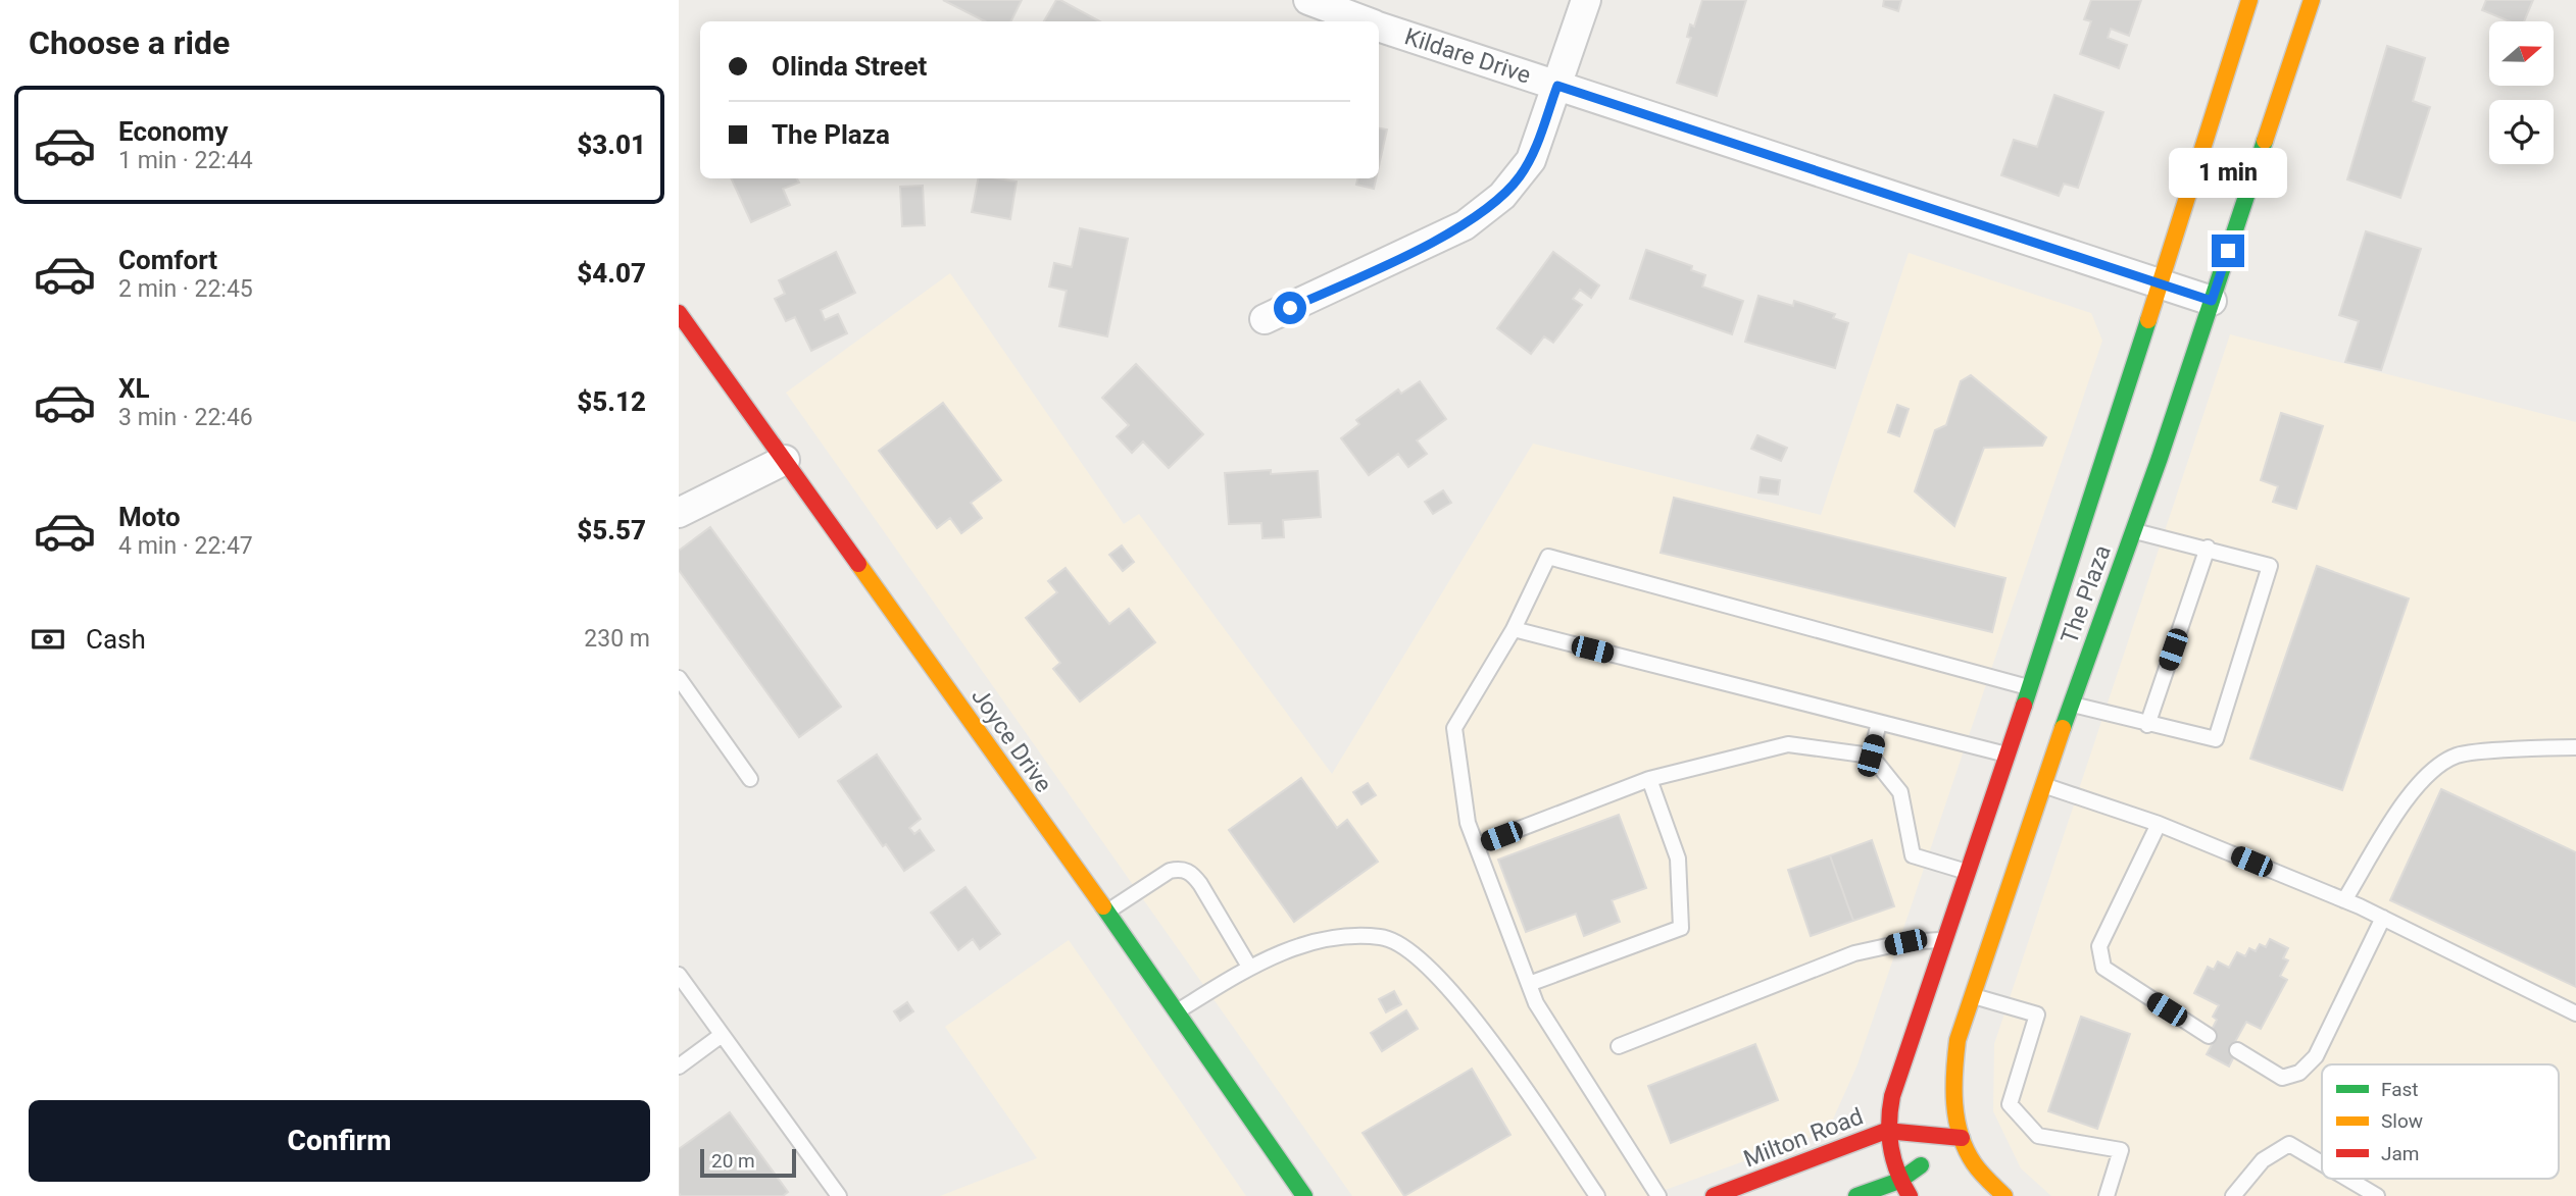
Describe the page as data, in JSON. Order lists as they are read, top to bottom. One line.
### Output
{"streets":{"main road":["The Plaza","Joyce Drive","Milton Road"],"street":["Kildare Drive"]},"crossings":[["Kildare Drive","The Plaza"],["The Plaza","Milton Road"]],"legend":["Fast","Slow","Jam"],"scale_bar":"20 m","north":"right","page":{"heading":"Choose a ride","banner":["Olinda Street","The Plaza"],"list":[{"name":"Economy","note":"1 min · 22:44","value":"$3.01"},{"name":"Comfort","note":"2 min · 22:45","value":"$4.07"},{"name":"XL","note":"3 min · 22:46","value":"$5.12"},{"name":"Moto","note":"4 min · 22:47","value":"$5.57"}],"bubble":"1 min","pay":["Cash","230 m"],"buttons":"Confirm","scale":"20 m"}}
